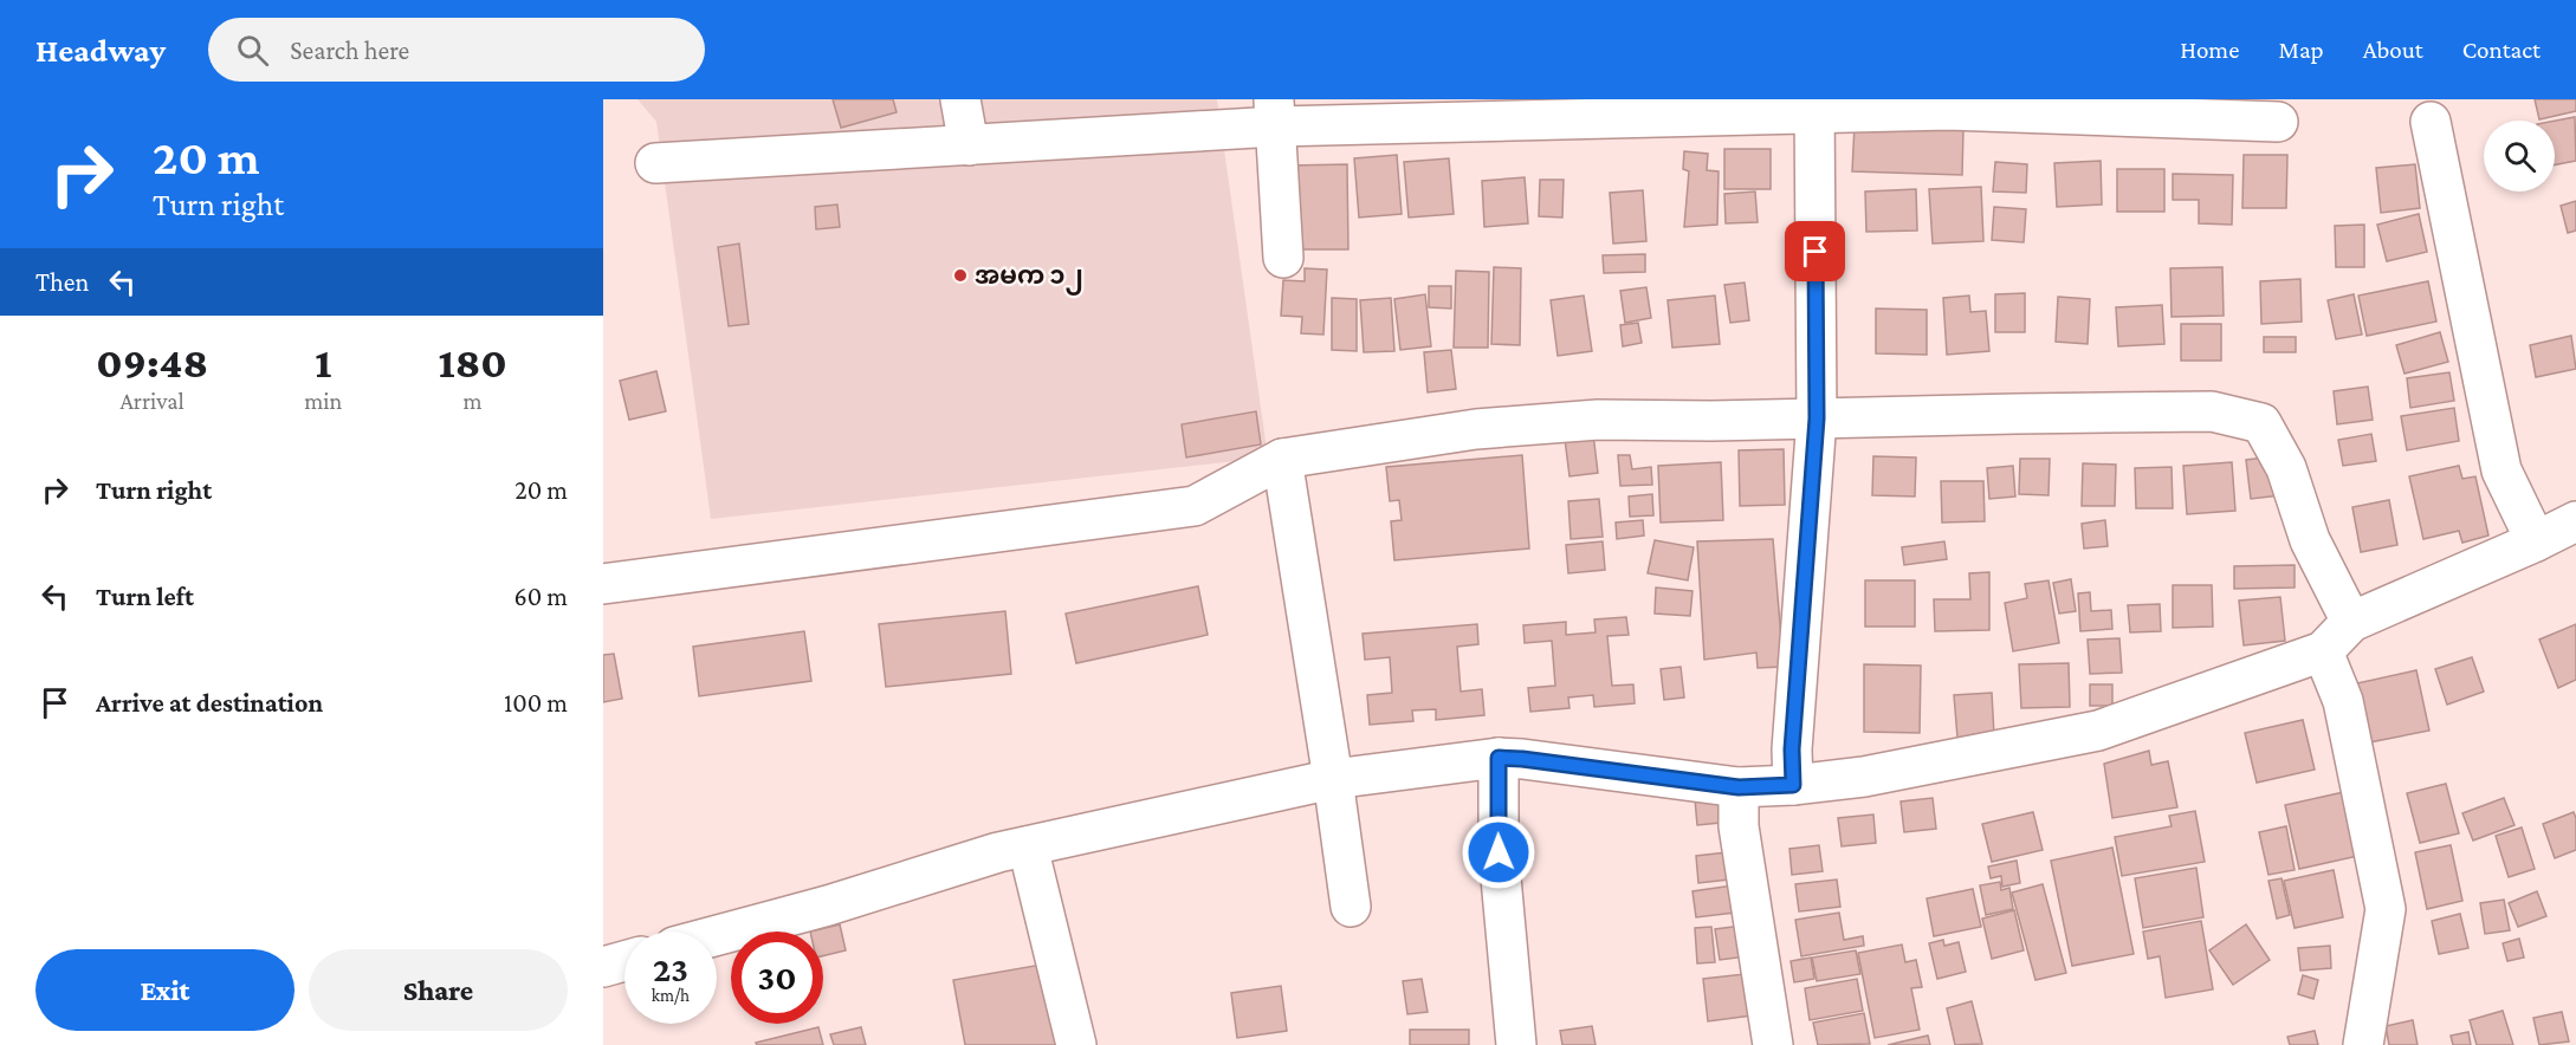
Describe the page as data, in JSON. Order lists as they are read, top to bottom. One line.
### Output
{"places":["အမက ၁၂"],"page":{"header":"Headway","search":"Search here","nav":["Home","Map","About","Contact"],"turn":["20 m","Turn right"],"then":"Then","eta":["09:48","Arrival","1","min","180","m"],"list":[{"name":"Turn right","value":"20 m"},{"name":"Turn left","value":"60 m"},{"name":"Arrive at destination","value":"100 m"}],"speed":"23 km/h","limit":"30","buttons":["Exit","Share"]}}
